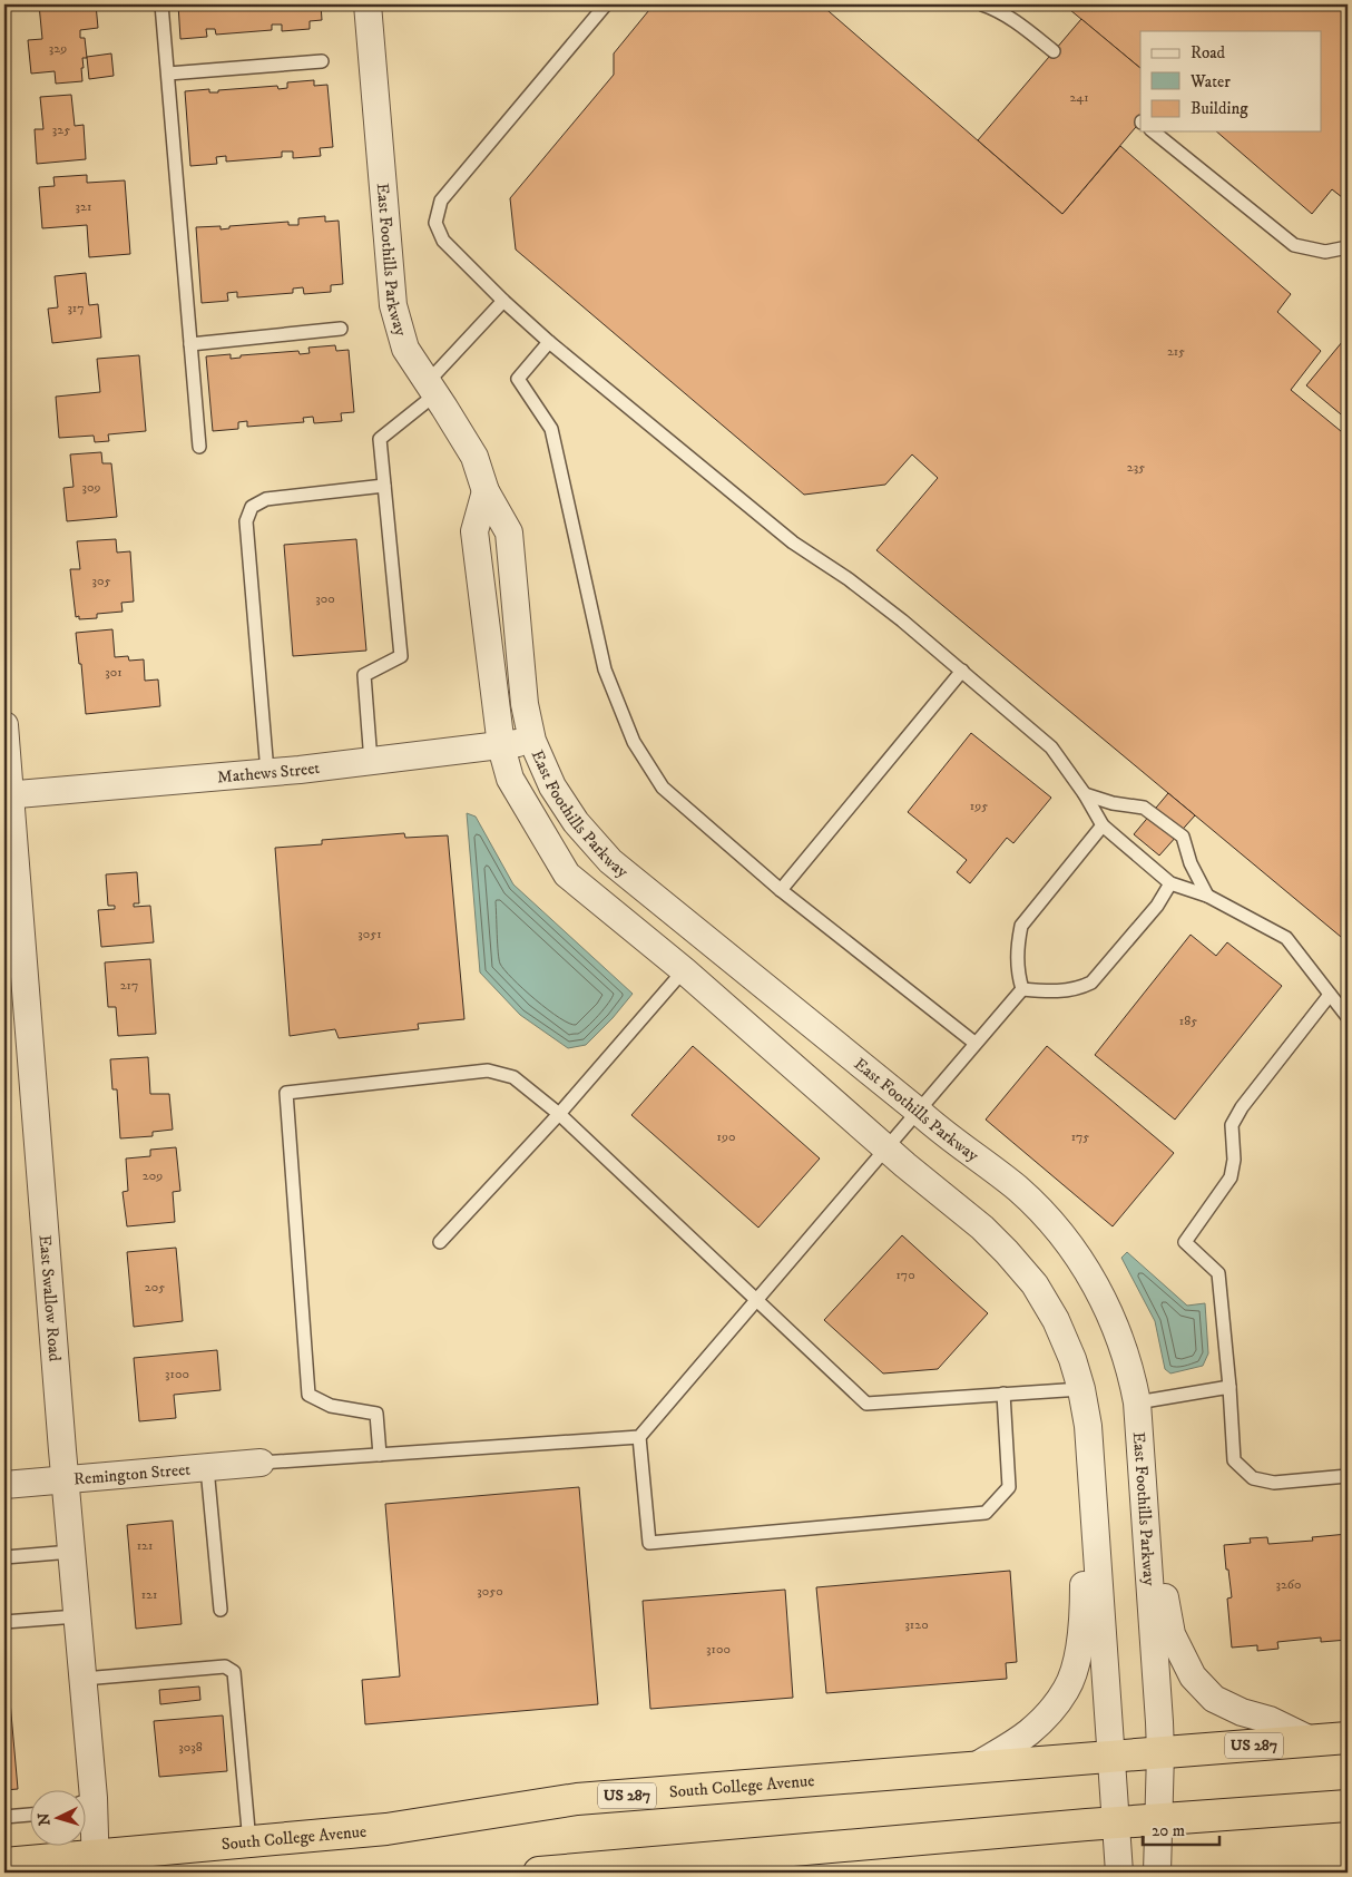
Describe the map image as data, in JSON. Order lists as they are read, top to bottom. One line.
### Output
{"streets":{"highway":["US 287","South College Avenue"],"street":["East Foothills Parkway","Mathews Street","East Swallow Road","Remington Street"]},"crossings":[["East Foothills Parkway","Mathews Street"],["East Foothills Parkway","South College Avenue"],["Mathews Street","East Swallow Road"],["East Swallow Road","Remington Street"],["East Swallow Road","South College Avenue"]],"house_numbers":["329","241","325","321","317","215","235","309","305","300","301","195","3051","217","185","190","175","209","170","205","3100","121","3260","3050","121","3120","3100","3038"],"legend":["Road","Water","Building"],"scale_bar":"20 m","north":"left"}
